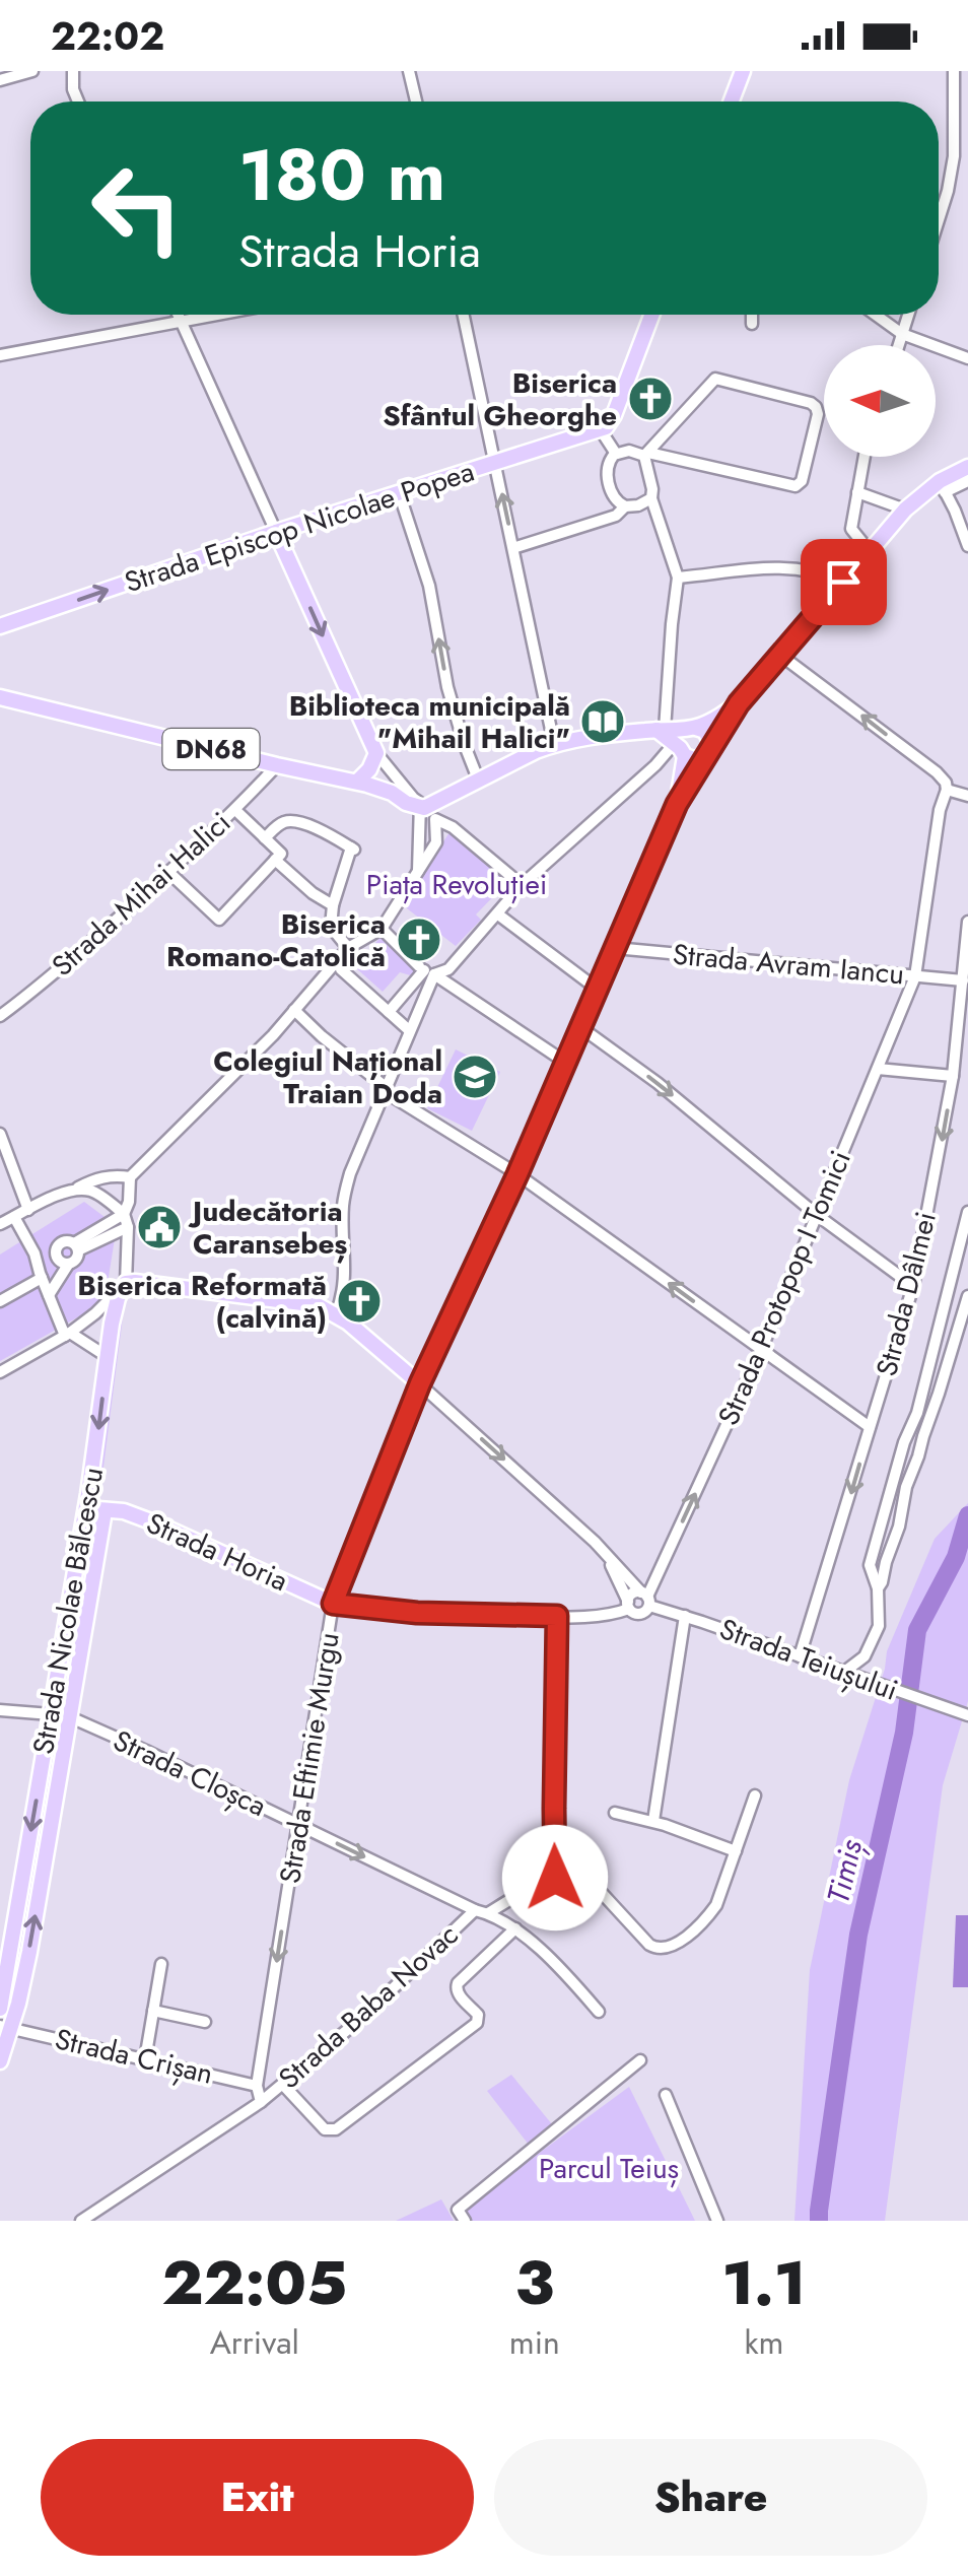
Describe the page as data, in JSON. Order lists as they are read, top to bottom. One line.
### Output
{"streets":{"main road":["Strada Episcop Nicolae Popea","DN68","Strada Horia","Strada Nicolae Bălcescu","Strada Eftimie Murgu"],"street":["Strada Mihai Halici","Strada Avram Iancu","Strada Protopop I Tomici","Strada Dâlmei","Strada Teiușului","Strada Cloșca","Strada Baba Novac","Strada Crișan"]},"crossings":[["DN68","Strada Mihai Halici"],["Strada Avram Iancu","Strada Protopop I Tomici"],["Strada Avram Iancu","Strada Dâlmei"],["Strada Avram Iancu","Strada Eftimie Murgu"],["Strada Protopop I Tomici","Strada Horia"],["Strada Protopop I Tomici","Strada Teiușului"],["Strada Dâlmei","Strada Teiușului"],["Strada Horia","Strada Nicolae Bălcescu"],["Strada Horia","Strada Teiușului"],["Strada Horia","Strada Eftimie Murgu"],["Strada Nicolae Bălcescu","Strada Cloșca"],["Strada Nicolae Bălcescu","Strada Crișan"],["Strada Eftimie Murgu","Strada Cloșca"],["Strada Eftimie Murgu","Strada Baba Novac"],["Strada Eftimie Murgu","Strada Crișan"],["Strada Cloșca","Strada Baba Novac"],["Strada Baba Novac","Strada Crișan"]],"one_way":["Strada Episcop Nicolae Popea"],"water":["Timiș"],"parks":["Piața Revoluției","Parcul Teiuș"],"places":{"church":["Biserica Sfântul Gheorghe","Biserica Romano-Catolică","Biserica Reformată (calvină)"],"library":["Biblioteca municipală \"Mihail Halici\""],"school or university":["Colegiul Național Traian Doda"],"public building":["Judecătoria Caransebeș"]},"north":"left","page":{"status":"22:02","turn":["180 m","Strada Horia"],"eta":["22:05","Arrival","3","min","1.1","km"],"buttons":["Exit","Share"]}}
